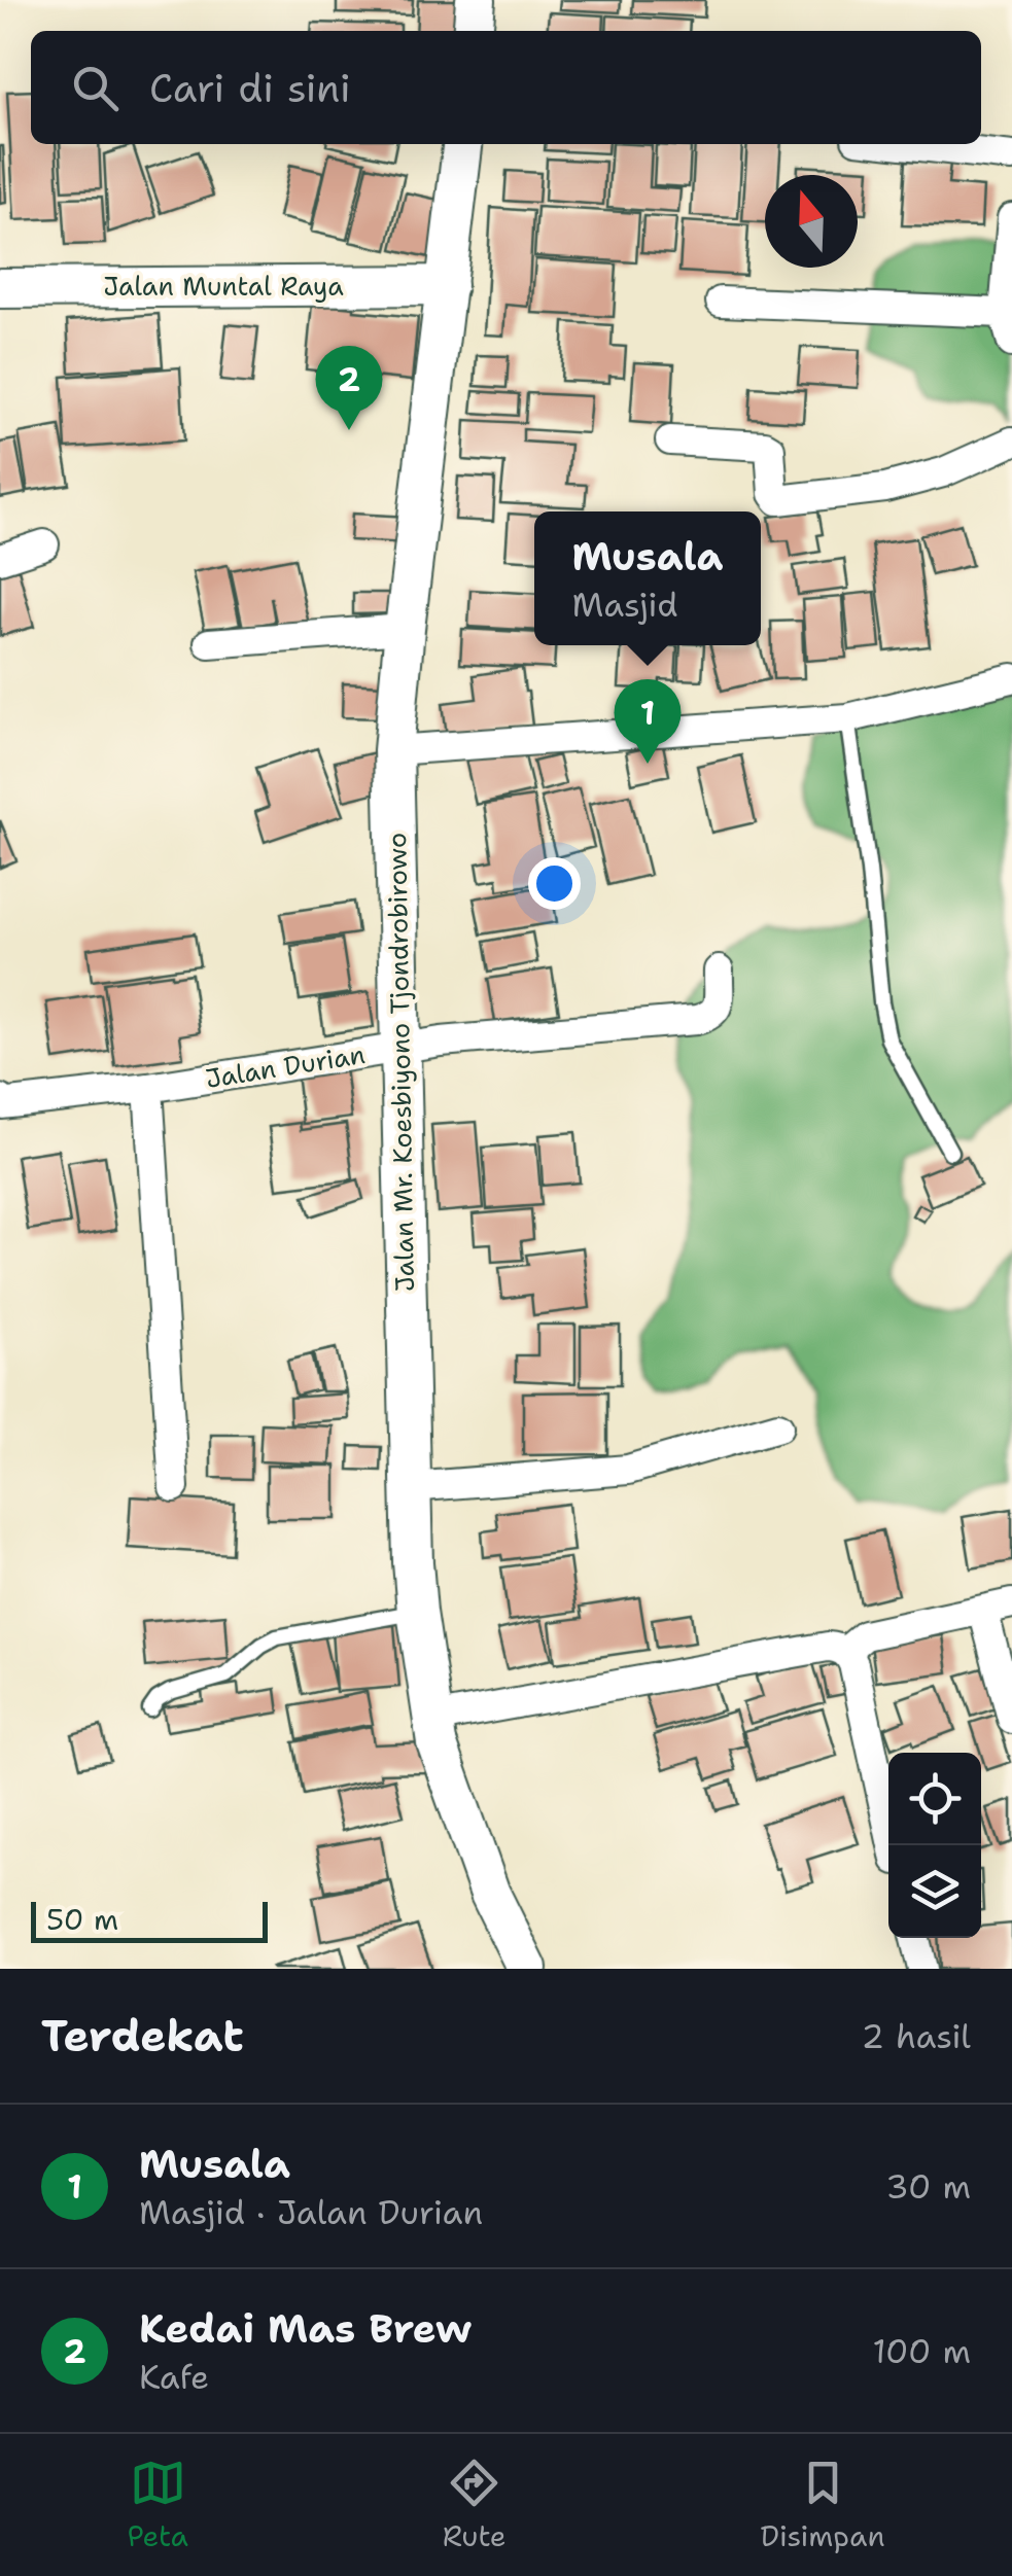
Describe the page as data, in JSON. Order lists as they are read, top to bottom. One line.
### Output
{"streets":{"main road":["Jalan Muntal Raya","Jalan Mr. Koesbiyono Tjondrobirowo"],"street":["Jalan Durian"]},"crossings":[["Jalan Muntal Raya","Jalan Mr. Koesbiyono Tjondrobirowo"],["Jalan Mr. Koesbiyono Tjondrobirowo","Jalan Durian"]],"scale_bar":"50 m","north":"top","page":{"search":"Cari di sini","pins":["2","1"],"popup":["Musala","Masjid"],"scale":"50 m","heading":["Terdekat","2 hasil"],"list":[{"mark":"1","name":"Musala","note":"Masjid · Jalan Durian","value":"30 m"},{"mark":"2","name":"Kedai Mas Brew","note":"Kafe","value":"100 m"}],"nav":["Peta","Rute","Disimpan"]}}
